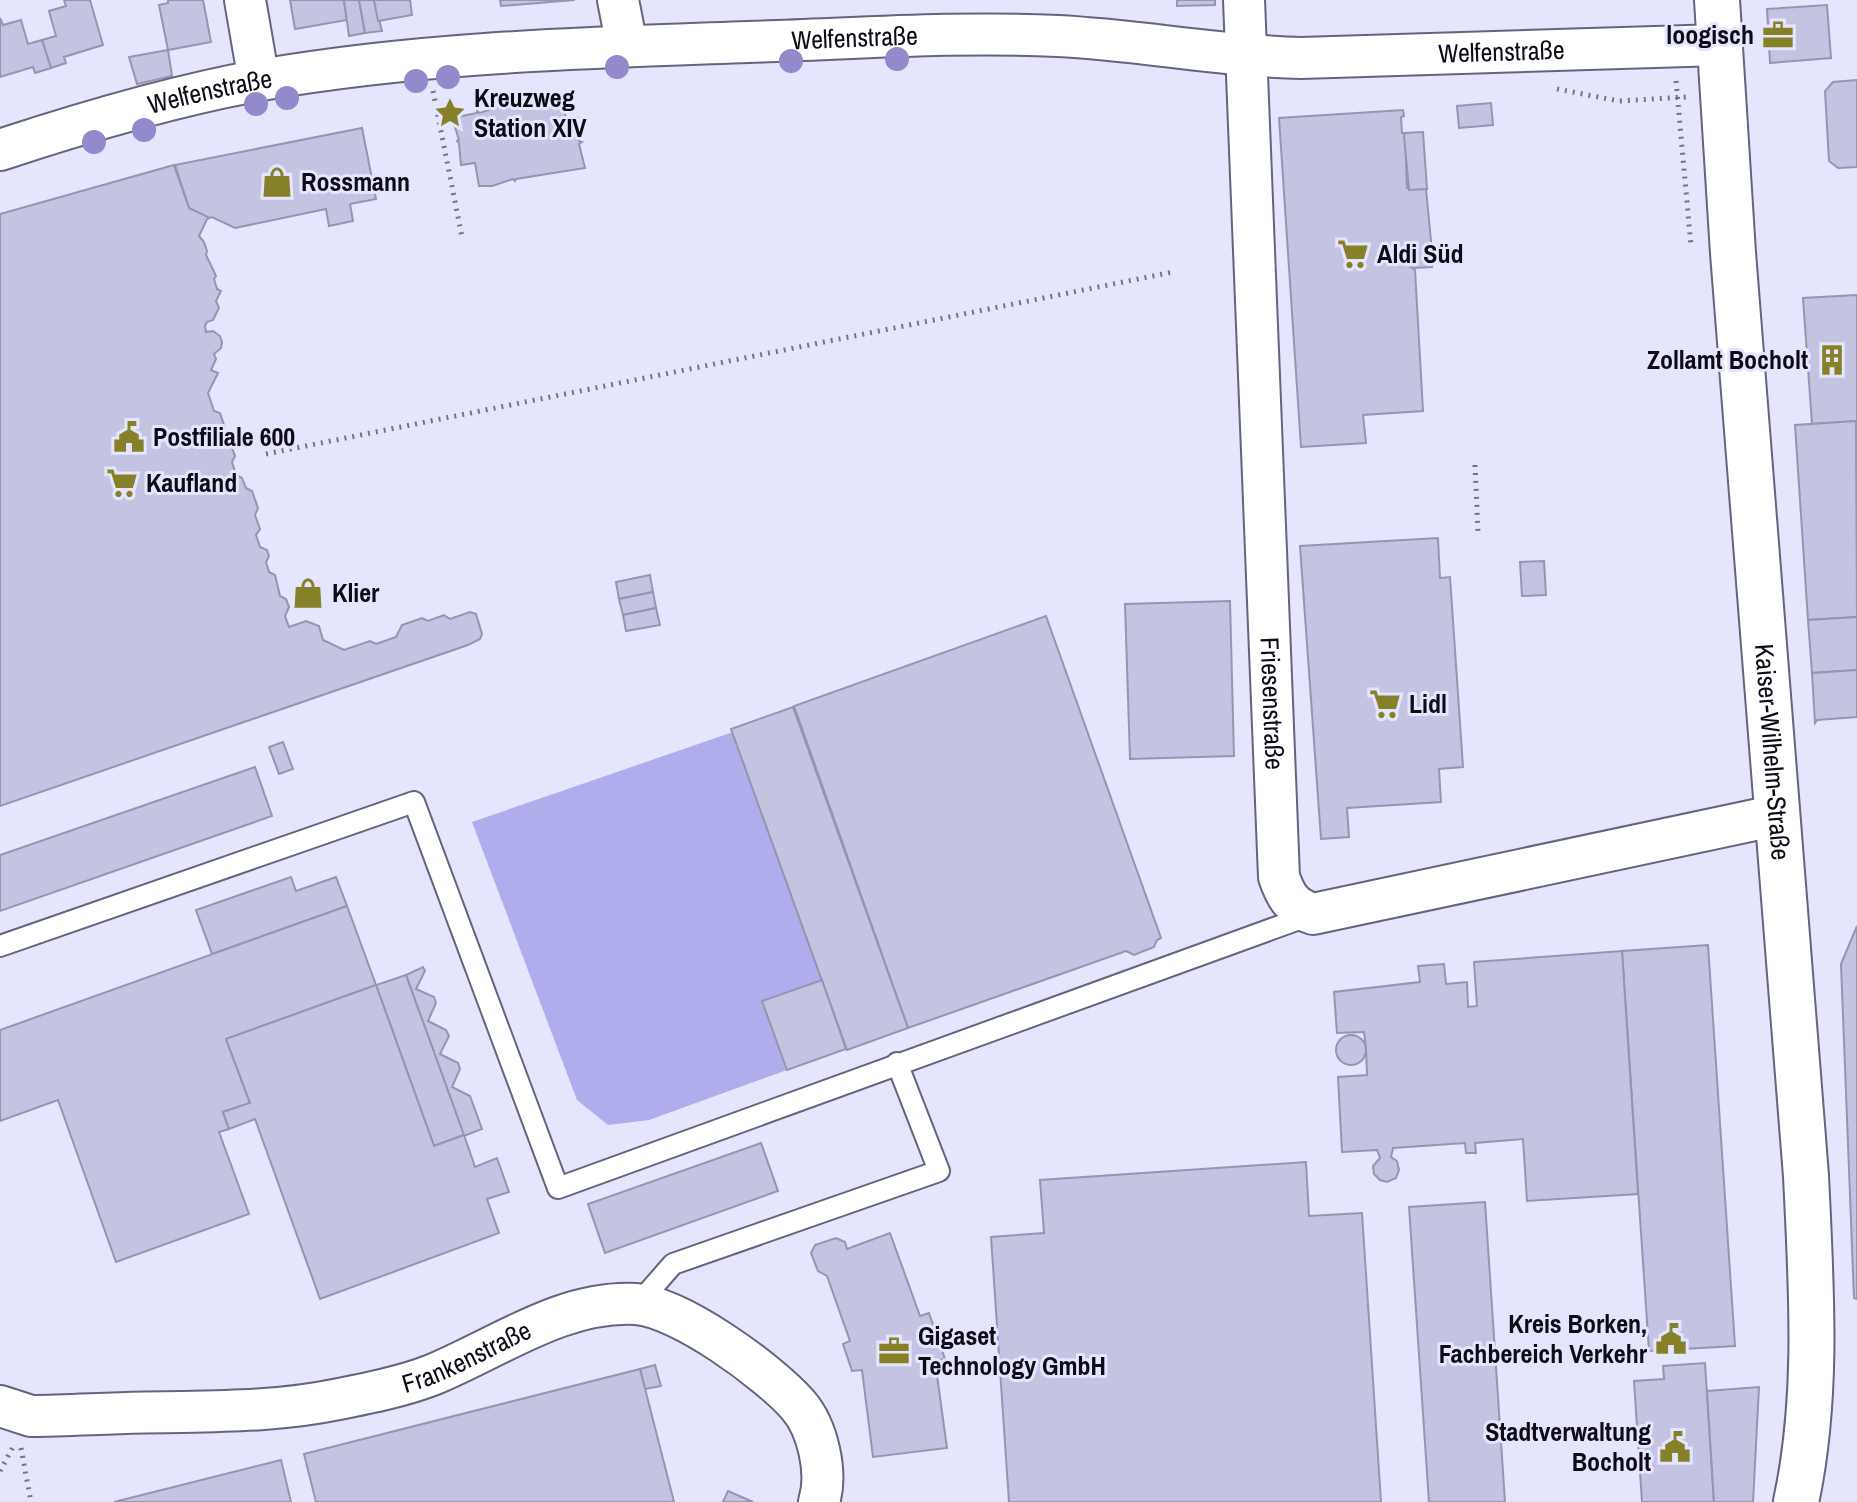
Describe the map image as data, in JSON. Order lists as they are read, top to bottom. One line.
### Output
{"streets":{"main road":["Kaiser-Wilhelm-Straße"],"street":["Welfenstraße","Friesenstraße","Frankenstraße"]},"crossings":[["Welfenstraße","Friesenstraße"],["Welfenstraße","Kaiser-Wilhelm-Straße"]],"places":{"office":["loogisch","Gigaset Technology GmbH"],"place":["Kreuzweg Station XIV"],"shop":["Rossmann","Klier"],"supermarket":["Aldi Süd","Kaufland","Lidl"],"building":["Zollamt Bocholt"],"public building":["Postfiliale 600","Kreis Borken, Fachbereich Verkehr","Stadtverwaltung Bocholt"]}}
